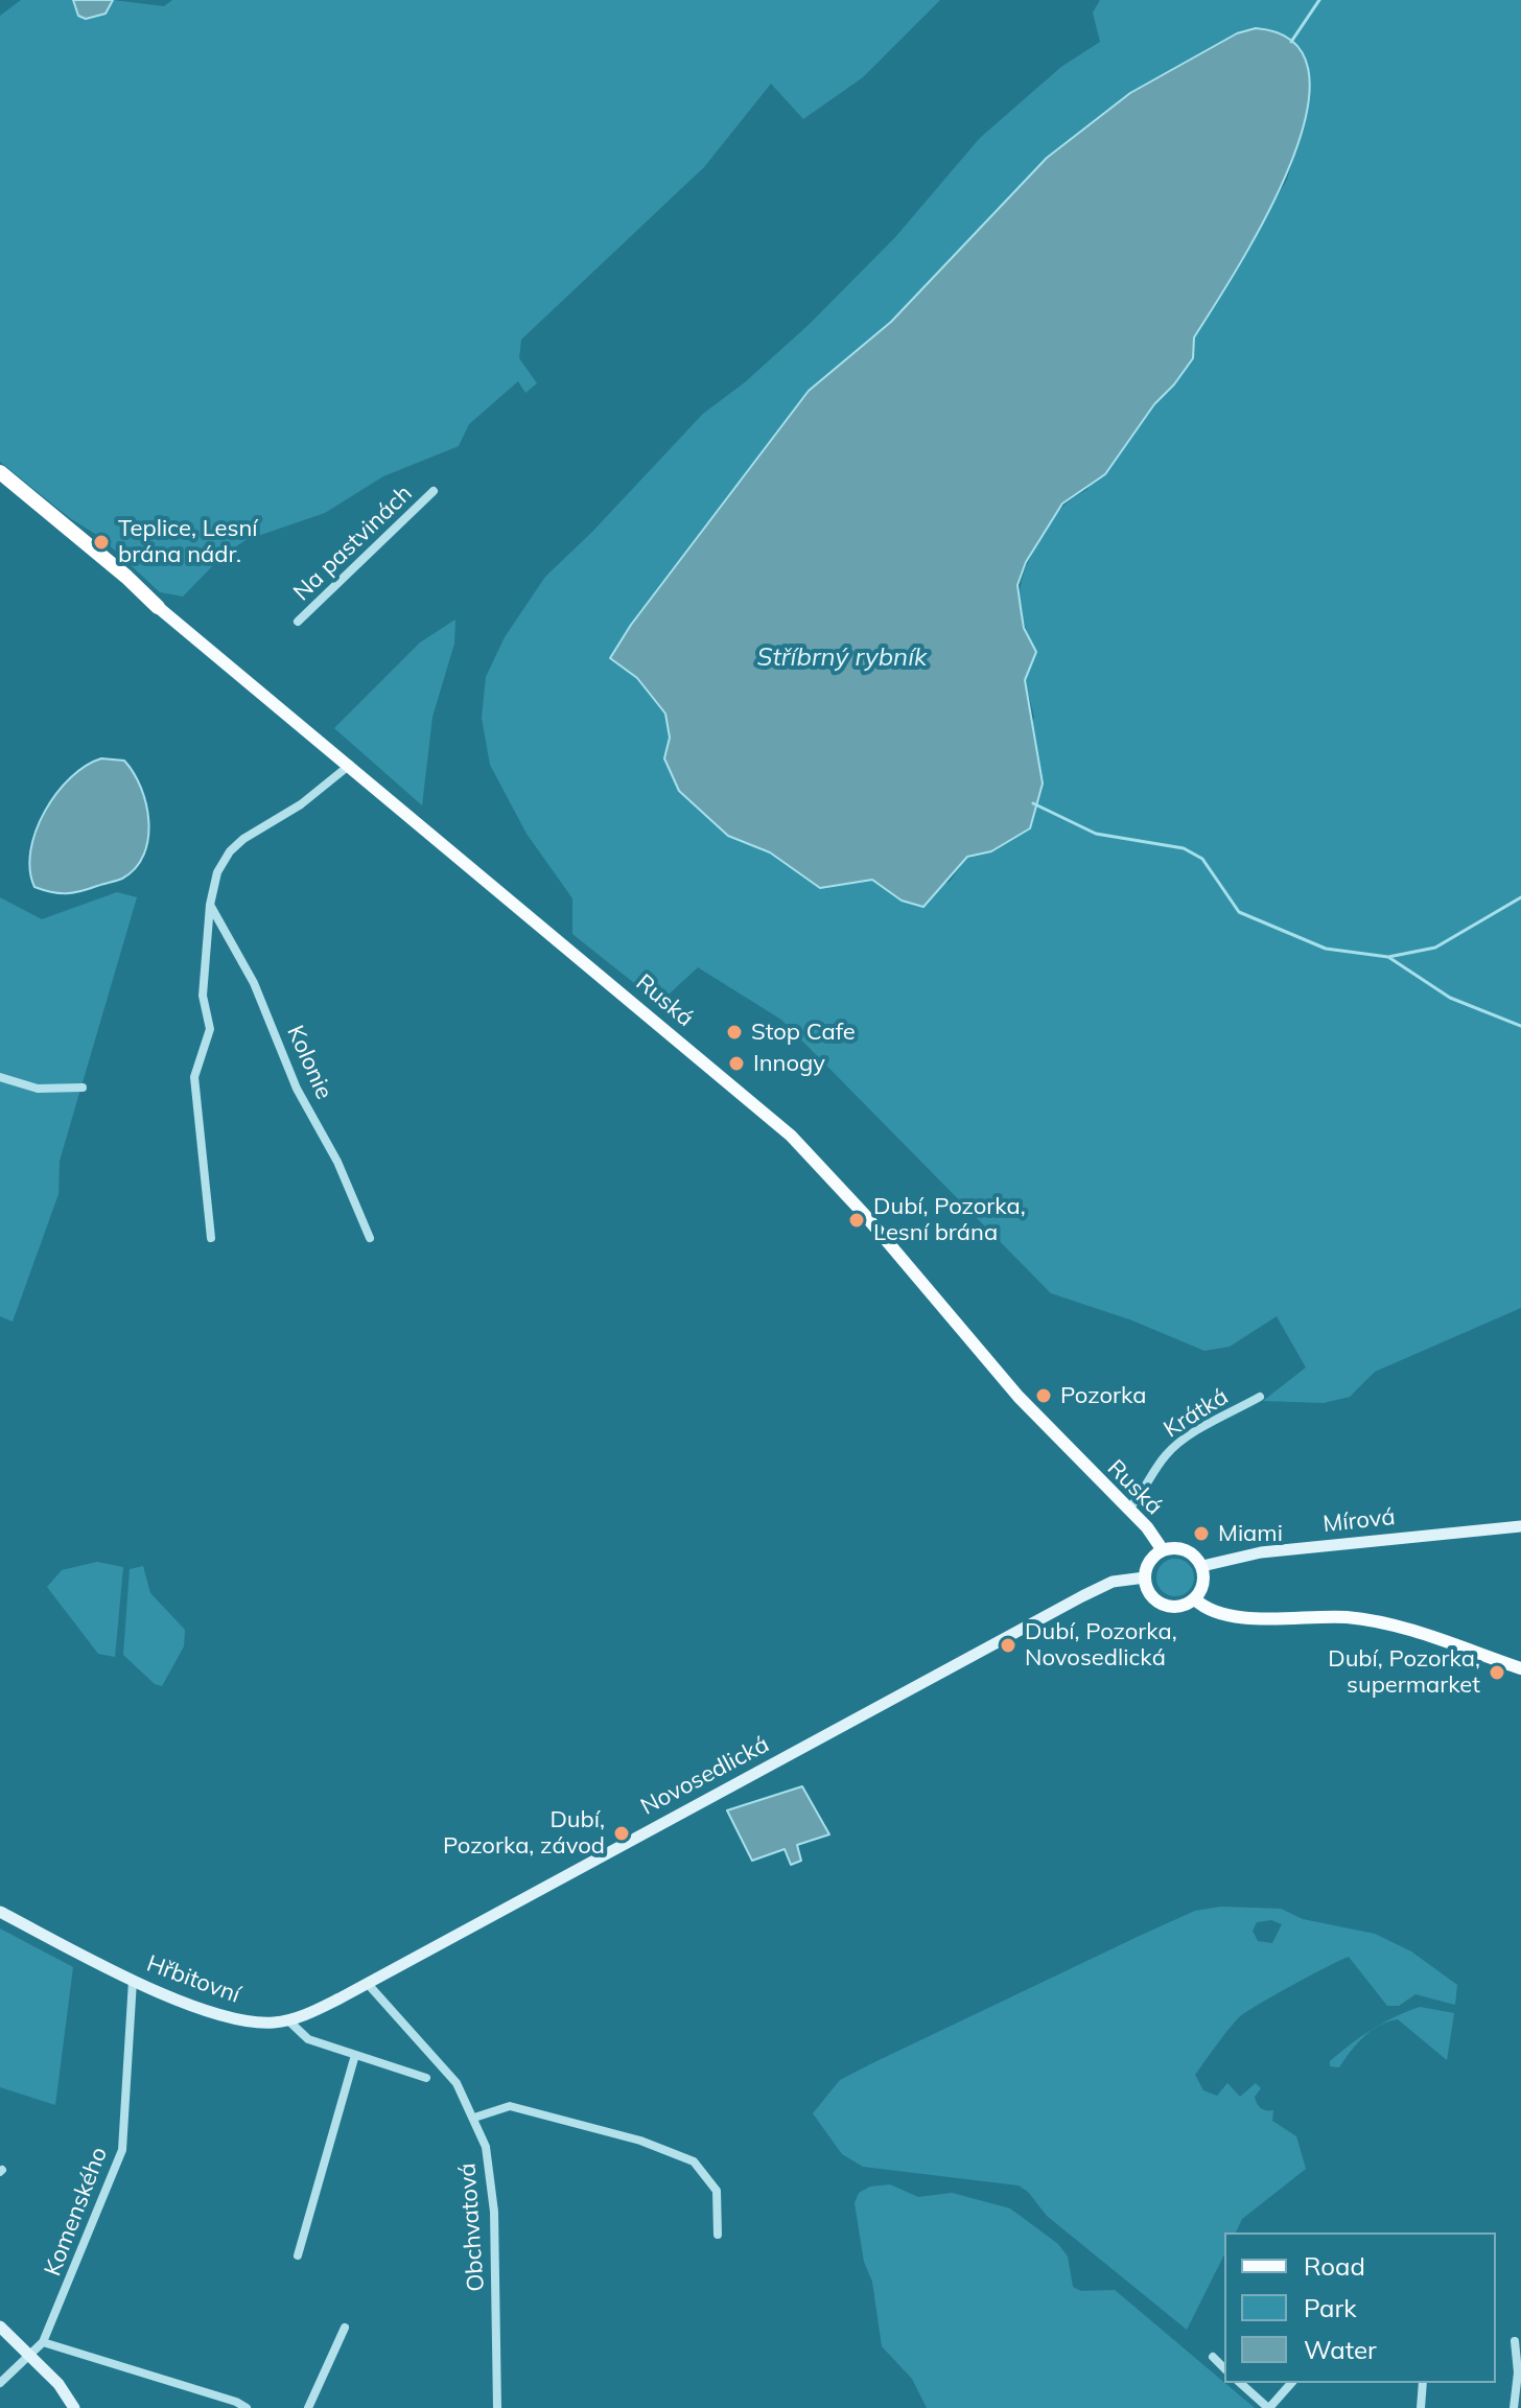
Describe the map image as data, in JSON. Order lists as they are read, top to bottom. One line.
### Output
{"streets":{"main road":["Ruská"],"street":["Na pastvinách","Kolonie","Krátká","Mírová","Novosedlická","Hřbitovní","Komenského","Obchvatová"]},"crossings":[["Ruská","Krátká"],["Ruská","Mírová"],["Ruská","Novosedlická"],["Mírová","Novosedlická"],["Novosedlická","Hřbitovní"],["Novosedlická","Obchvatová"],["Hřbitovní","Komenského"]],"water":["Stříbrný rybník"],"places":["Teplice, Lesní brána nádr.","Stop Cafe","Innogy","Dubí, Pozorka, Lesní brána","Pozorka","Miami","Dubí, Pozorka, Novosedlická","Dubí, Pozorka, supermarket","Dubí, Pozorka, závod"],"legend":["Road","Park","Water"]}
